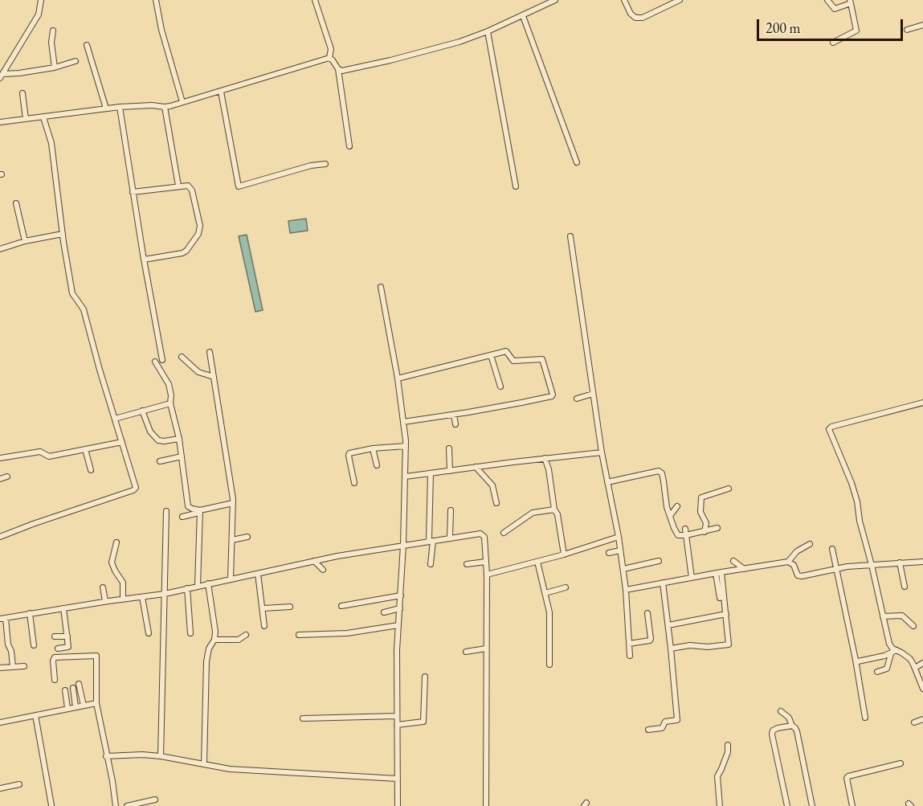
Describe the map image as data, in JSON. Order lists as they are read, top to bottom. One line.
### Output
{"scale_bar":"200 m"}
